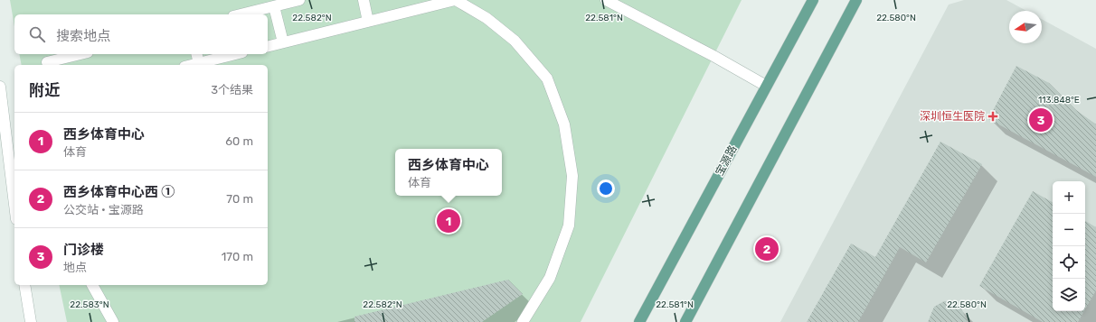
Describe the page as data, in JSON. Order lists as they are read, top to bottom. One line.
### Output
{"streets":{"main road":["宝源路"]},"places":{"health":["深圳恒生医院"]},"north":"left","page":{"search":"搜索地点","heading":["附近","3个结果"],"pins":["3","1","2"],"list":[{"mark":"1","name":"西乡体育中心","note":"体育","value":"60 m"},{"mark":"2","name":"西乡体育中心西 ①","note":"公交站 · 宝源路","value":"70 m"},{"mark":"3","name":"门诊楼","note":"地点","value":"170 m"}],"popup":["西乡体育中心","体育"],"map_buttons":["+","−"]},"coordinates":["22.582°N","22.581°N","22.580°N","113.848°E","22.583°N"]}
